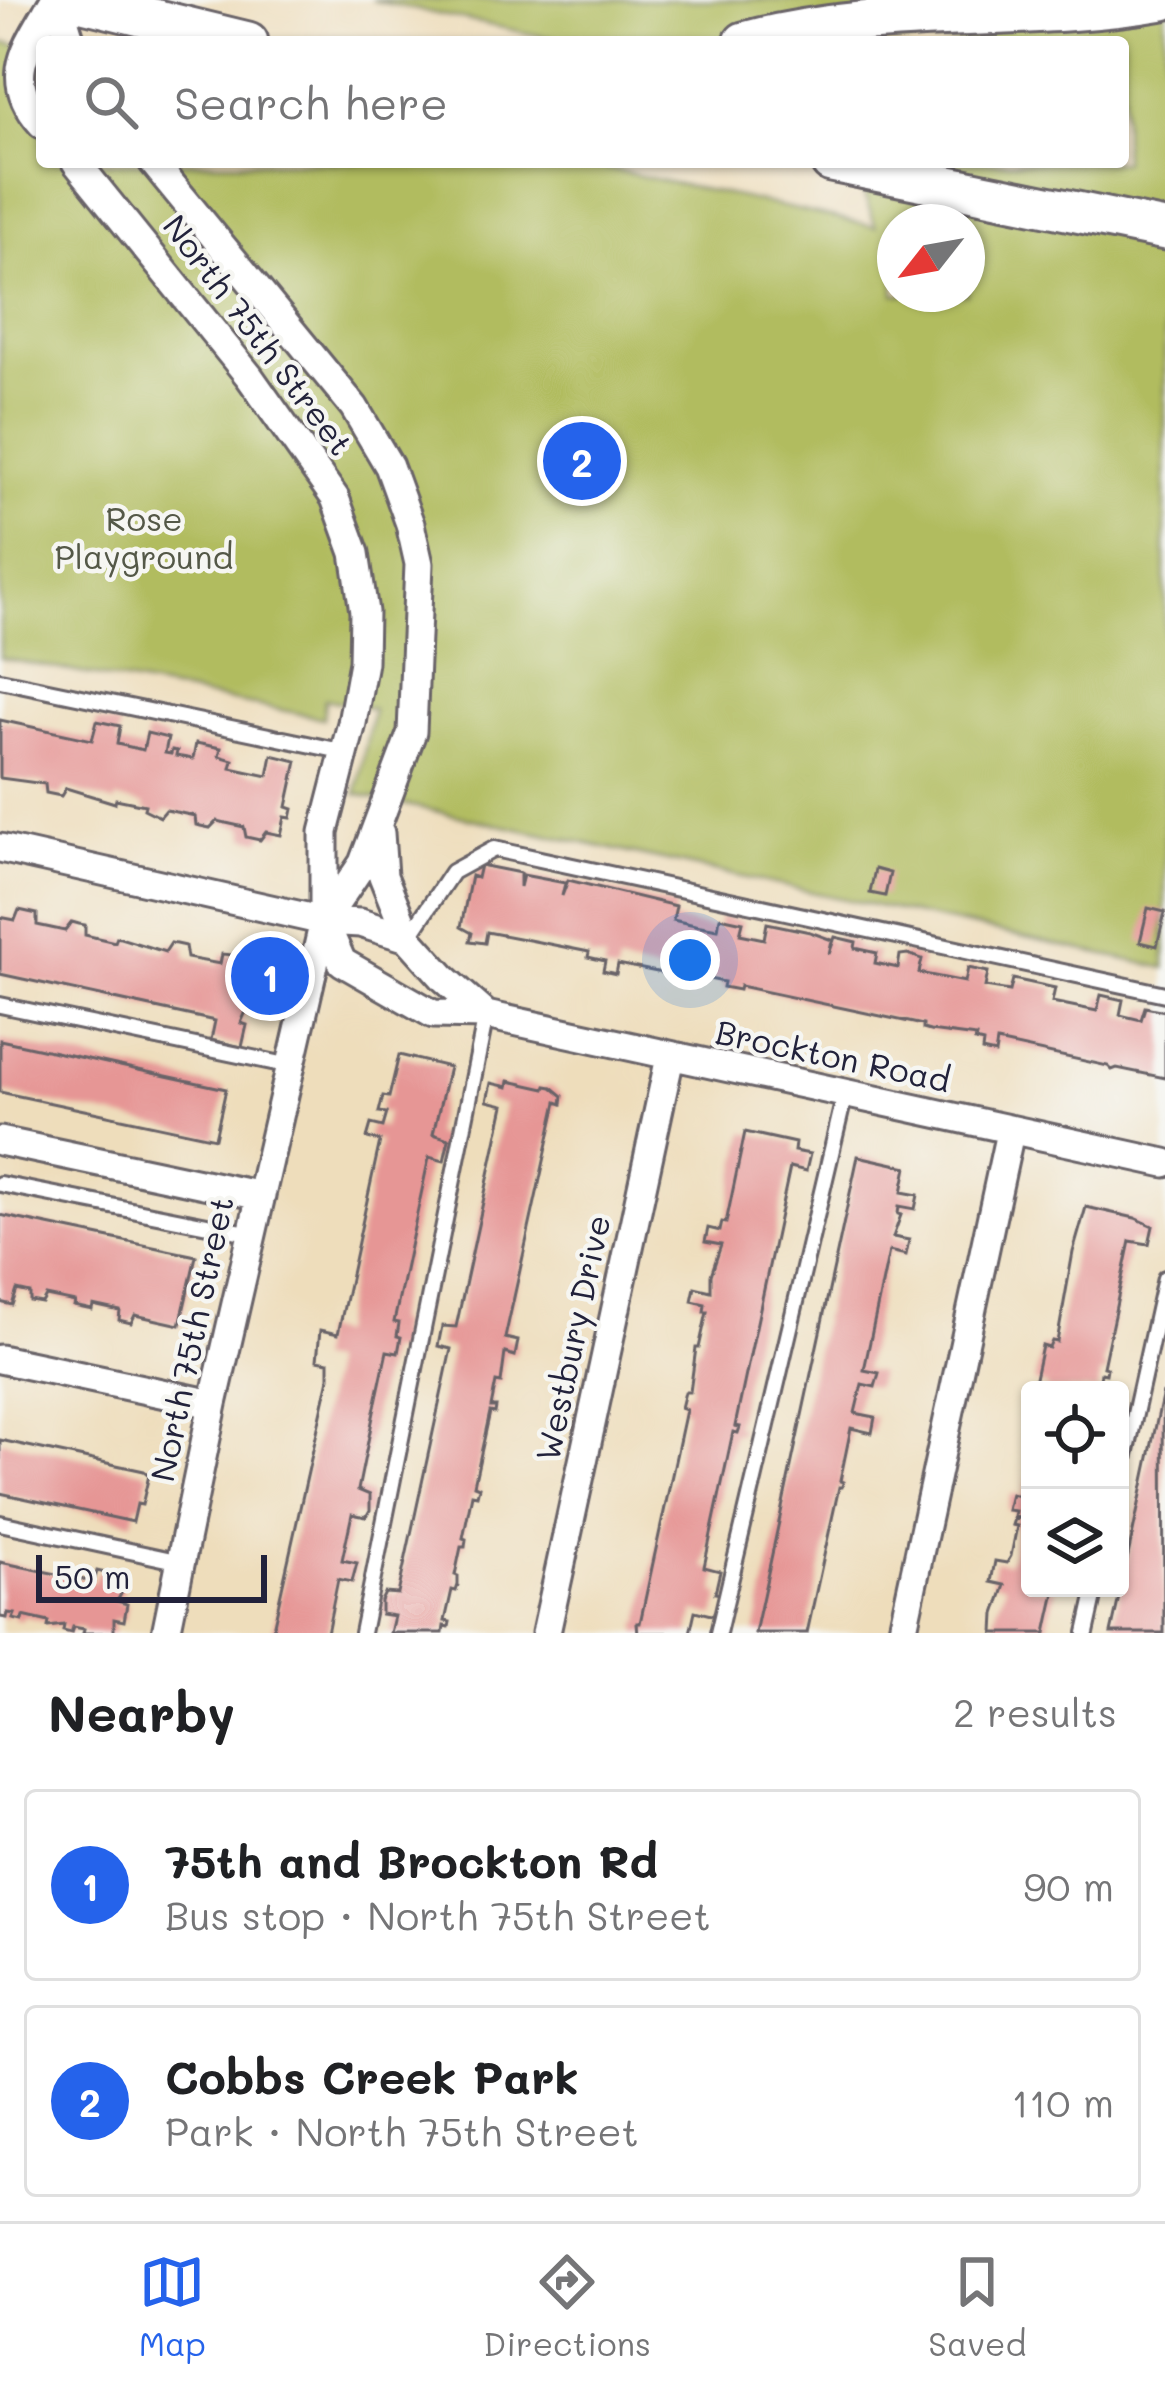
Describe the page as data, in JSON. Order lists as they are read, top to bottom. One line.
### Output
{"streets":{"street":["North 75th Street","Brockton Road","Westbury Drive"]},"crossings":[["North 75th Street","Brockton Road"],["Brockton Road","Westbury Drive"]],"parks":["Rose Playground"],"scale_bar":"50 m","north":"bottom left","page":{"search":"Search here","pins":["2","1"],"scale":"50 m","heading":["Nearby","2 results"],"list":[{"mark":"1","name":"75th and Brockton Rd","note":"Bus stop · North 75th Street","value":"90 m"},{"mark":"2","name":"Cobbs Creek Park","note":"Park · North 75th Street","value":"110 m"}],"nav":["Map","Directions","Saved"]}}
